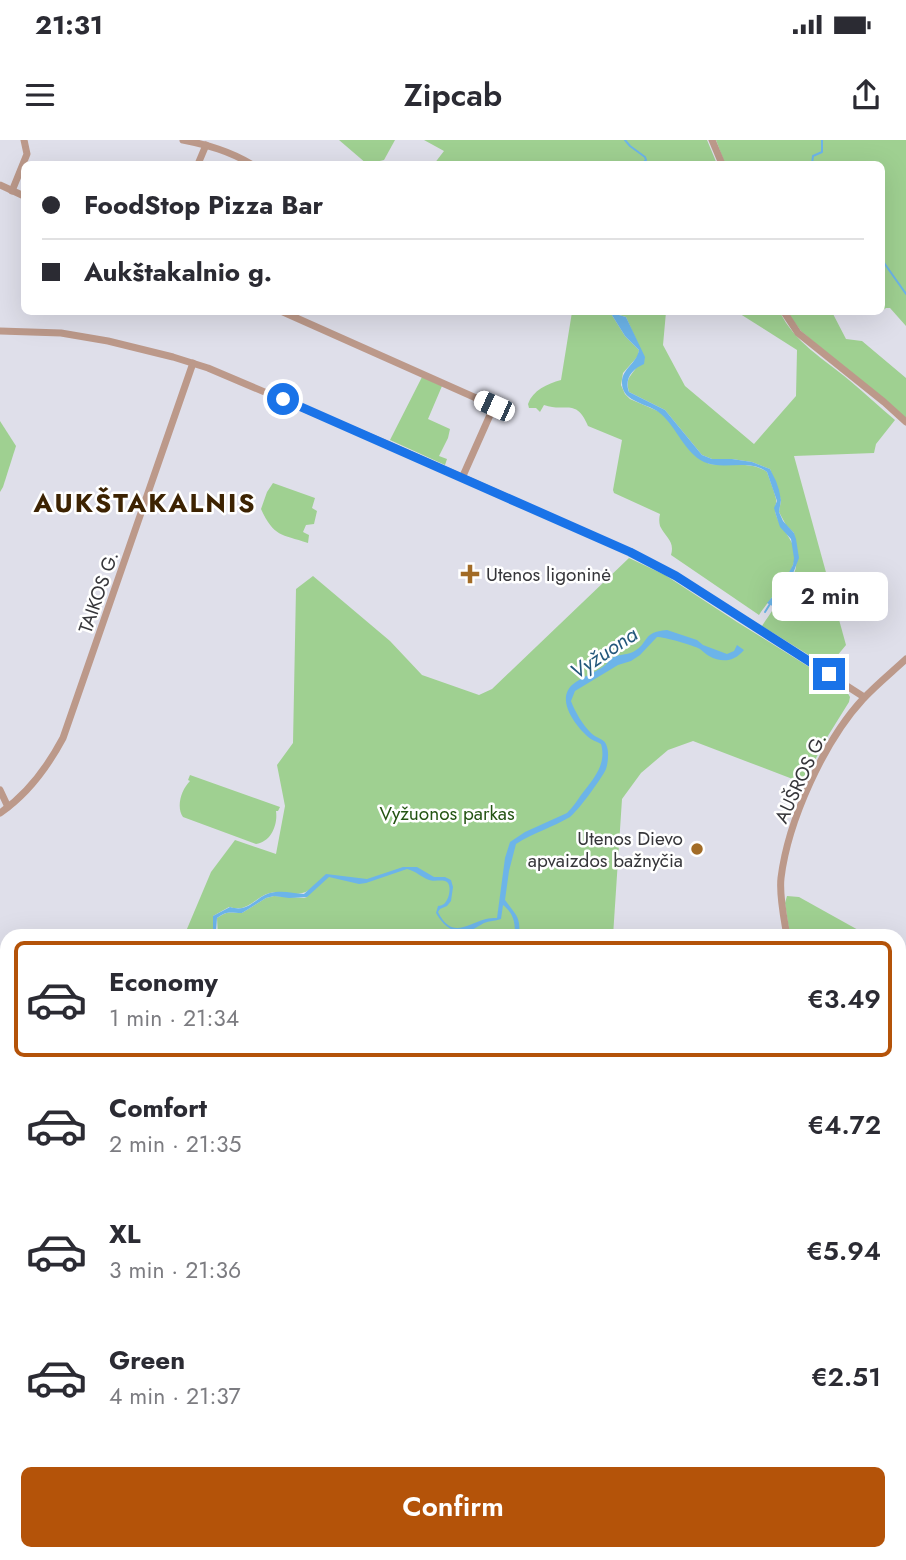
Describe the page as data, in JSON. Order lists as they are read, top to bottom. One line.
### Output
{"streets":{"street":["TAIKOS G.","AUŠROS G."]},"districts":["AUKŠTAKALNIS"],"water":["Vyžuona"],"parks":["Vyžuonos parkas"],"places":{"health":["Utenos ligoninė"],"other":["Utenos Dievo apvaizdos bažnyčia"]},"page":{"status":"21:31","header":"Zipcab","banner":["FoodStop Pizza Bar","Aukštakalnio g."],"bubble":"2 min","list":[{"name":"Economy","note":"1 min · 21:34","value":"€3.49"},{"name":"Comfort","note":"2 min · 21:35","value":"€4.72"},{"name":"XL","note":"3 min · 21:36","value":"€5.94"},{"name":"Green","note":"4 min · 21:37","value":"€2.51"}],"buttons":"Confirm"}}
